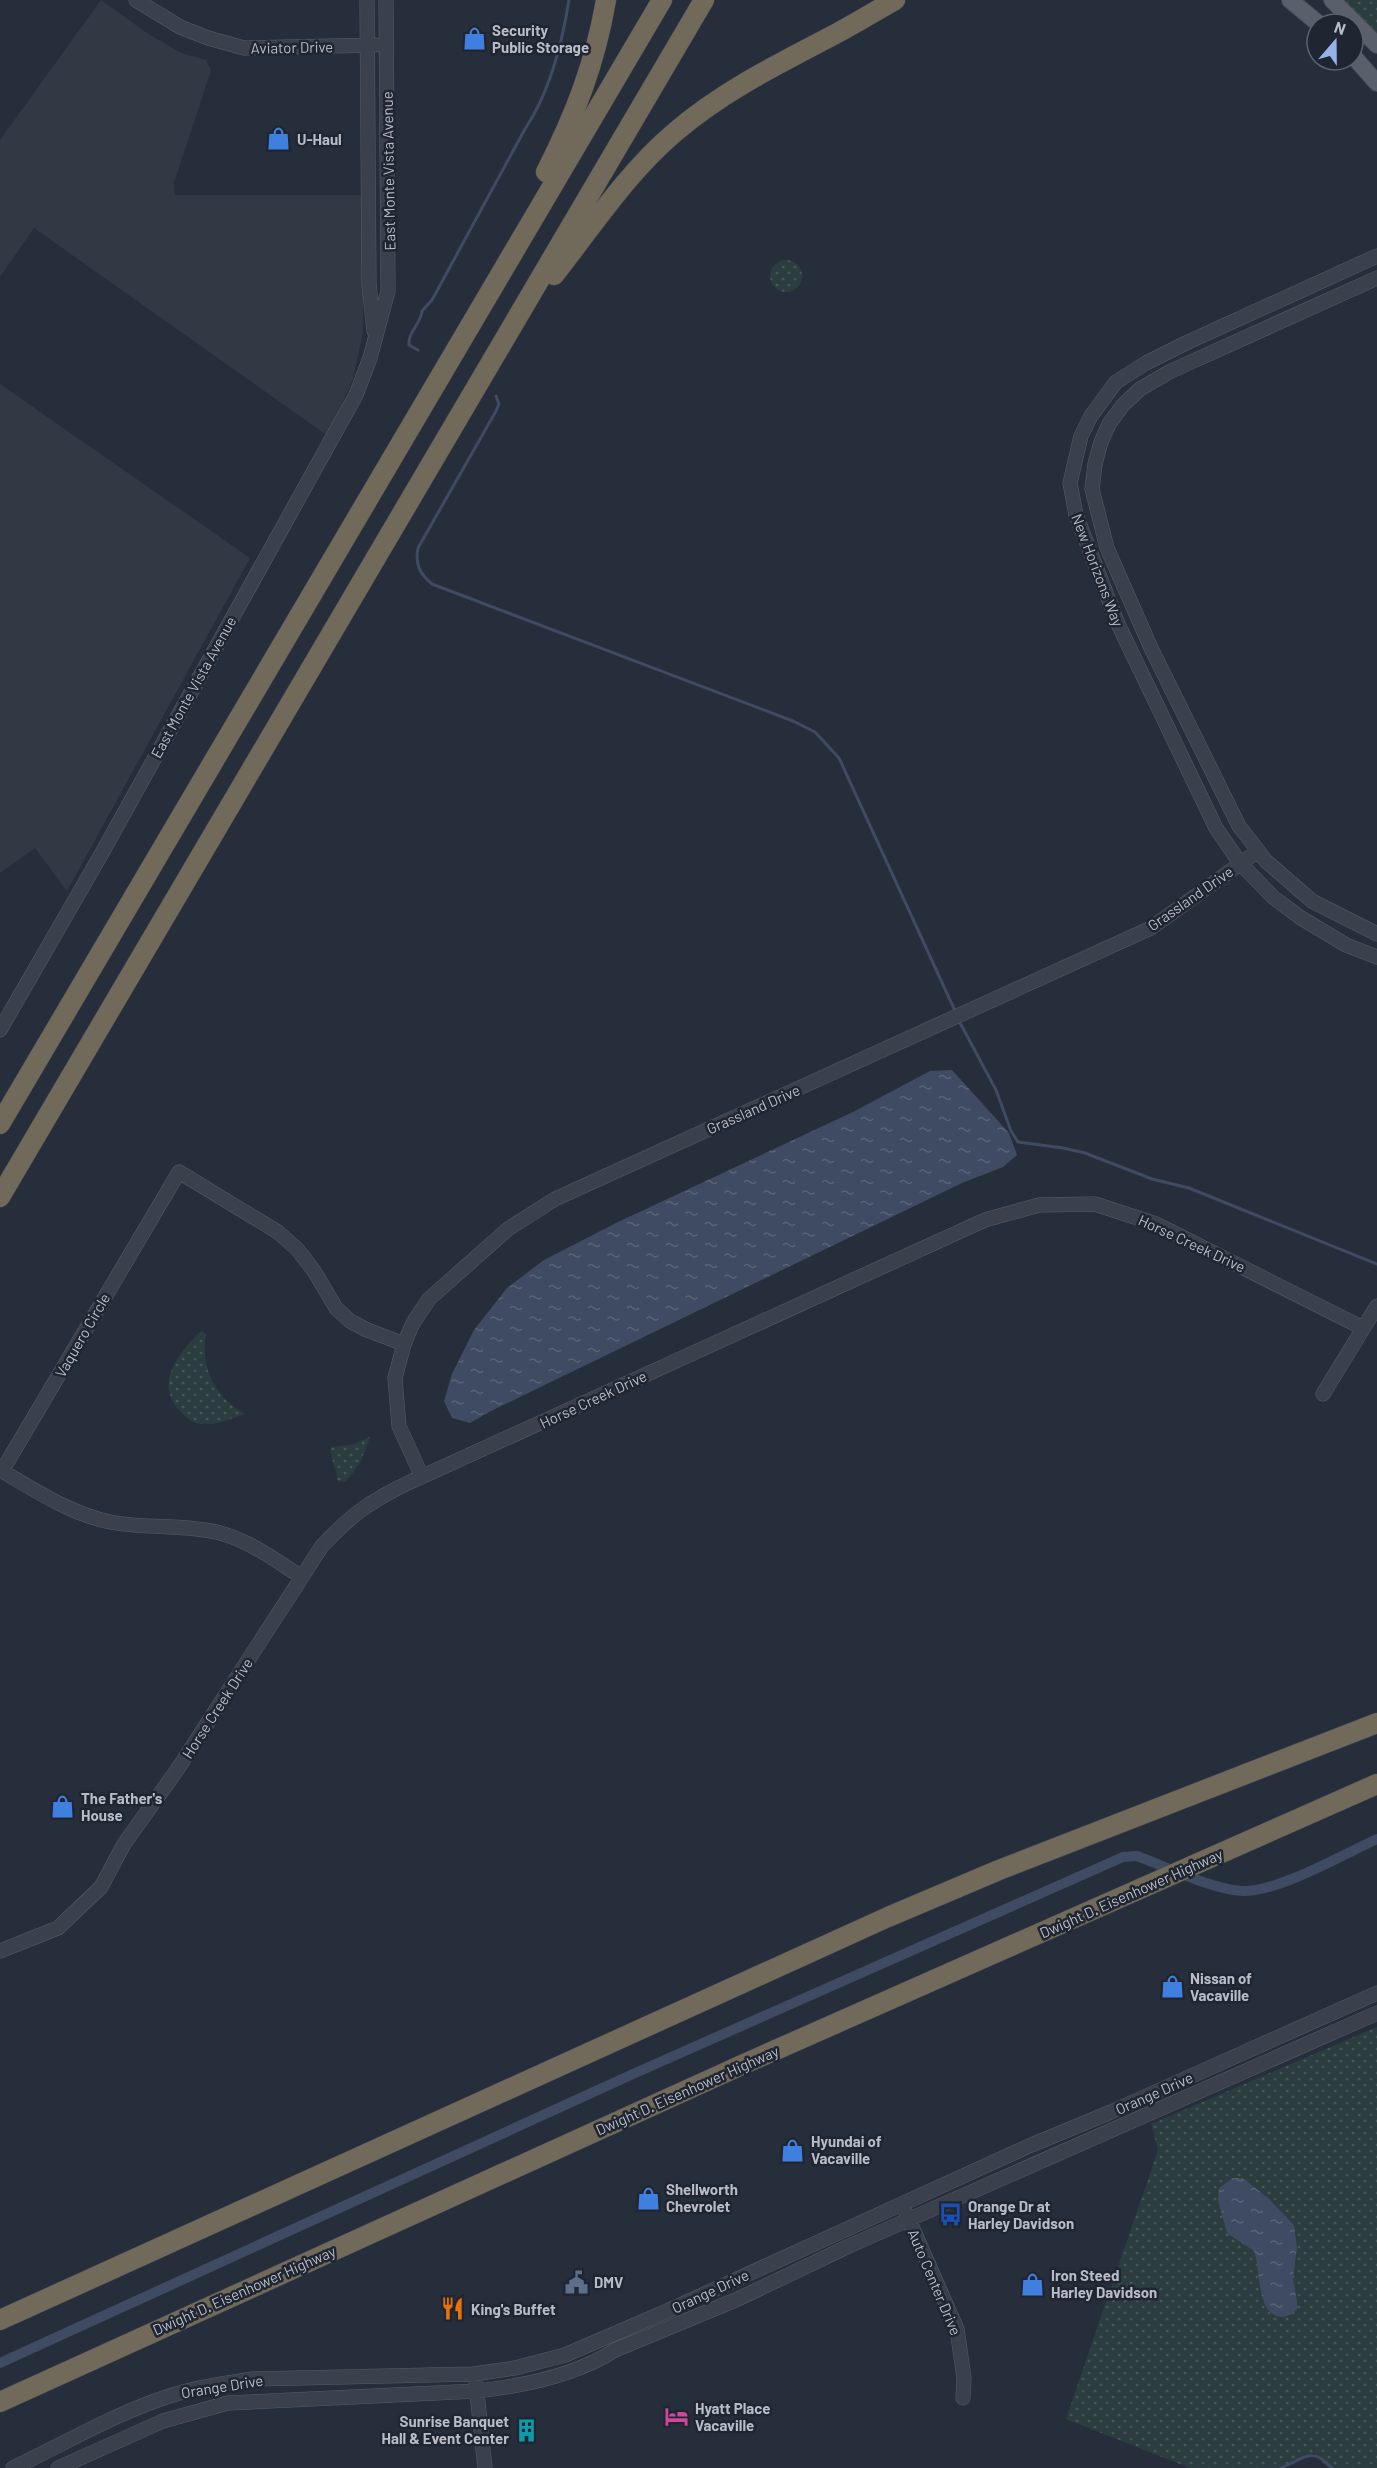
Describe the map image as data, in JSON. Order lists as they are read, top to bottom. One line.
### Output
{"streets":{"highway":["Dwight D. Eisenhower Highway"],"street":["Aviator Drive","East Monte Vista Avenue","New Horizons Way","Grassland Drive","Horse Creek Drive","Vaquero Circle","Orange Drive","Auto Center Drive"]},"crossings":[["Aviator Drive","East Monte Vista Avenue"],["New Horizons Way","Grassland Drive"],["Grassland Drive","Horse Creek Drive"],["Grassland Drive","Vaquero Circle"],["Horse Creek Drive","Vaquero Circle"],["Orange Drive","Auto Center Drive"]],"places":{"shop":["Security Public Storage","U-Haul","The Father's House","Nissan of Vacaville","Hyundai of Vacaville","Shellworth Chevrolet","Iron Steed Harley Davidson"],"bus stop":["Orange Dr at Harley Davidson"],"public building":["DMV"],"restaurant":["King's Buffet"],"hotel":["Hyatt Place Vacaville"],"building":["Sunrise Banquet Hall & Event Center"]},"north":"top"}
